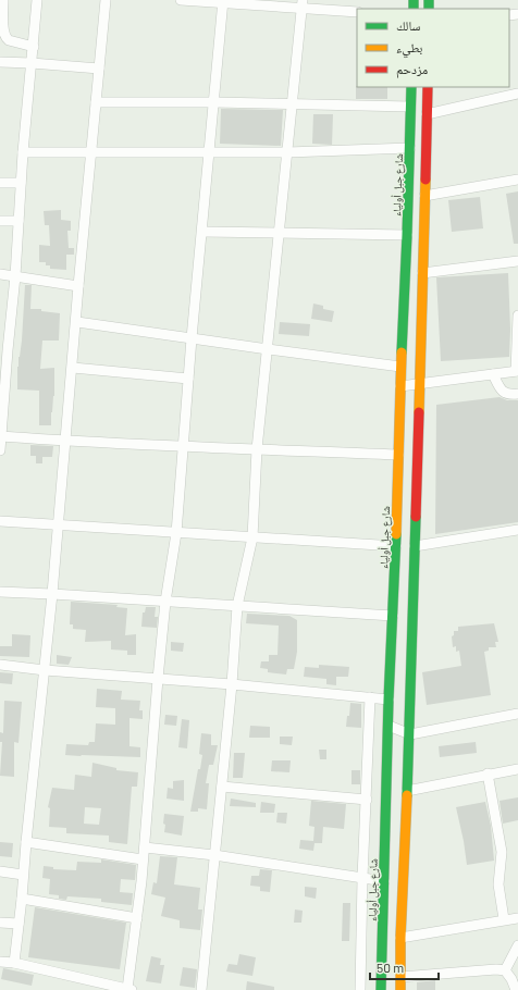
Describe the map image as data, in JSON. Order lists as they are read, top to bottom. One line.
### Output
{"streets":{"main road":["شارع جبل أولياء"]},"legend":["سالك","بطيء","مزدحم"],"scale_bar":"50 m"}
